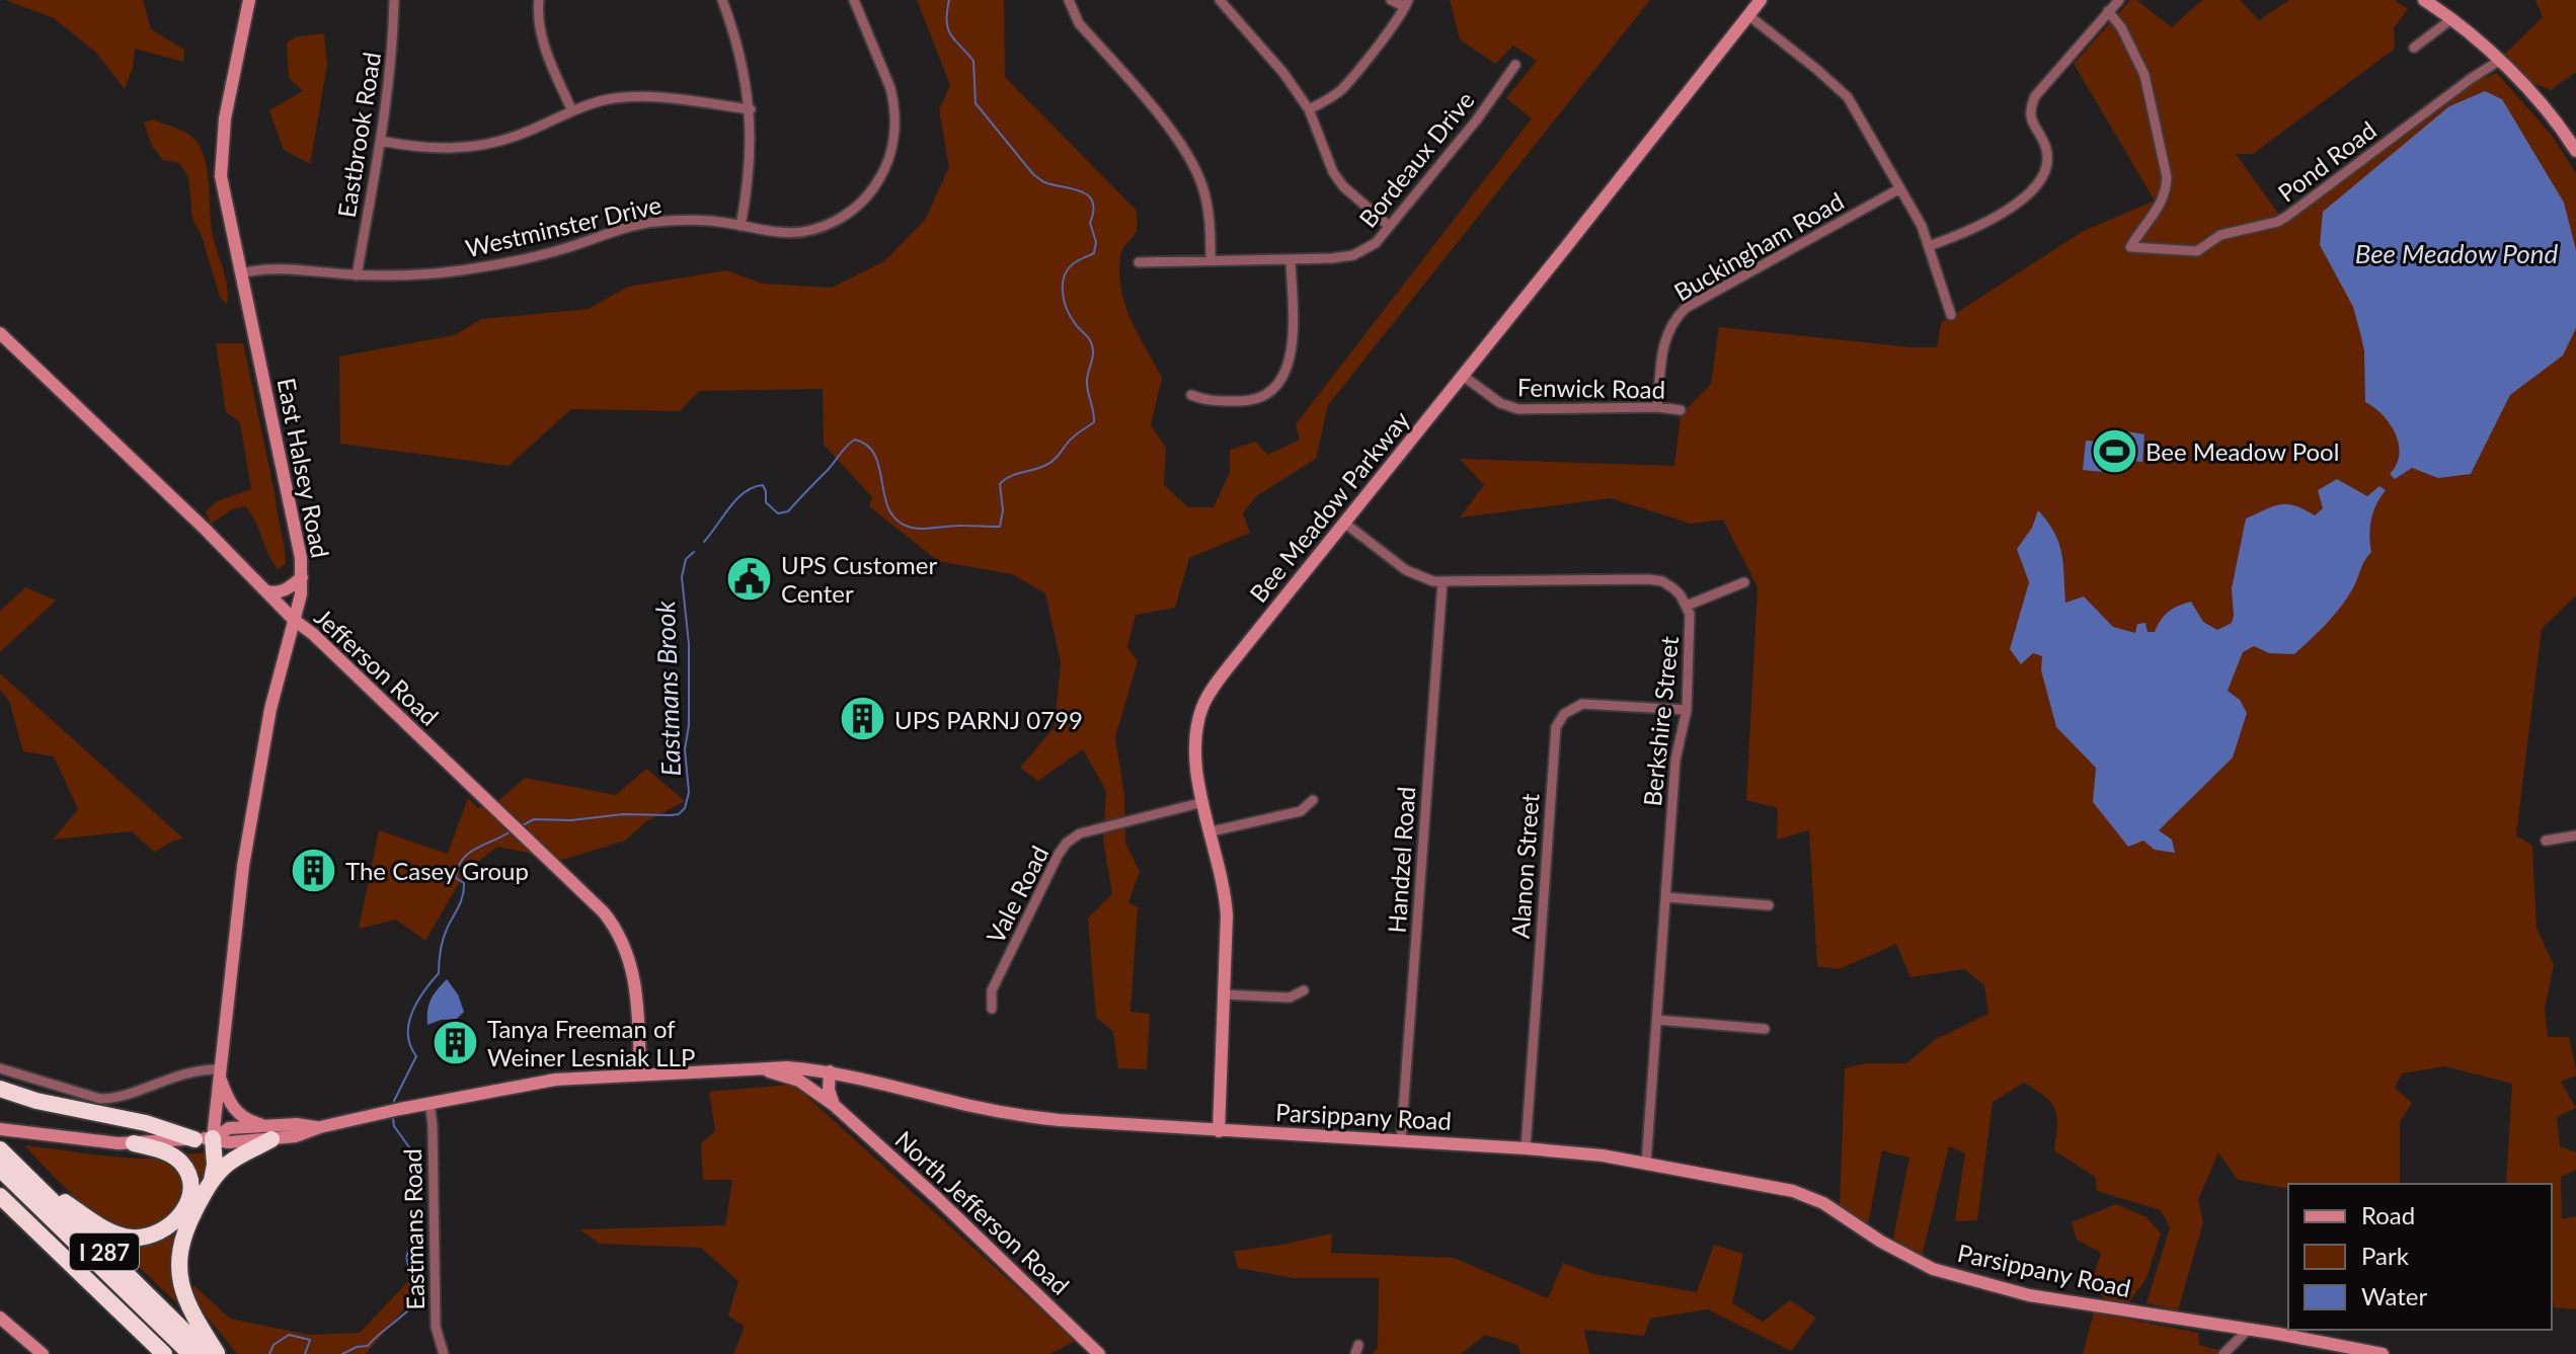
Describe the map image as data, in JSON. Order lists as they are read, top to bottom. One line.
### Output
{"streets":{"highway":["I 287"],"main road":["East Halsey Road","Bee Meadow Parkway","Jefferson Road","Parsippany Road","North Jefferson Road"],"street":["Eastbrook Road","Bordeaux Drive","Pond Road","Westminster Drive","Buckingham Road","Fenwick Road","Berkshire Street","Handzel Road","Alanon Street","Vale Road","Eastmans Road"]},"crossings":[["Eastbrook Road","Westminster Drive"],["Westminster Drive","East Halsey Road"],["Buckingham Road","Fenwick Road"],["Fenwick Road","Bee Meadow Parkway"],["East Halsey Road","Jefferson Road"],["East Halsey Road","Parsippany Road"],["Bee Meadow Parkway","Berkshire Street"],["Bee Meadow Parkway","Vale Road"],["Bee Meadow Parkway","Parsippany Road"],["Jefferson Road","Parsippany Road"],["Berkshire Street","Handzel Road"],["Berkshire Street","Alanon Street"],["Berkshire Street","Parsippany Road"],["Handzel Road","Parsippany Road"],["Alanon Street","Parsippany Road"],["Parsippany Road","North Jefferson Road"],["Parsippany Road","Eastmans Road"]],"water":["Bee Meadow Pond","Eastmans Brook"],"places":{"sports":["Bee Meadow Pool"],"public building":["UPS Customer Center"],"building":["UPS PARNJ 0799","The Casey Group","Tanya Freeman of Weiner Lesniak LLP"]},"legend":["Road","Park","Water"]}
